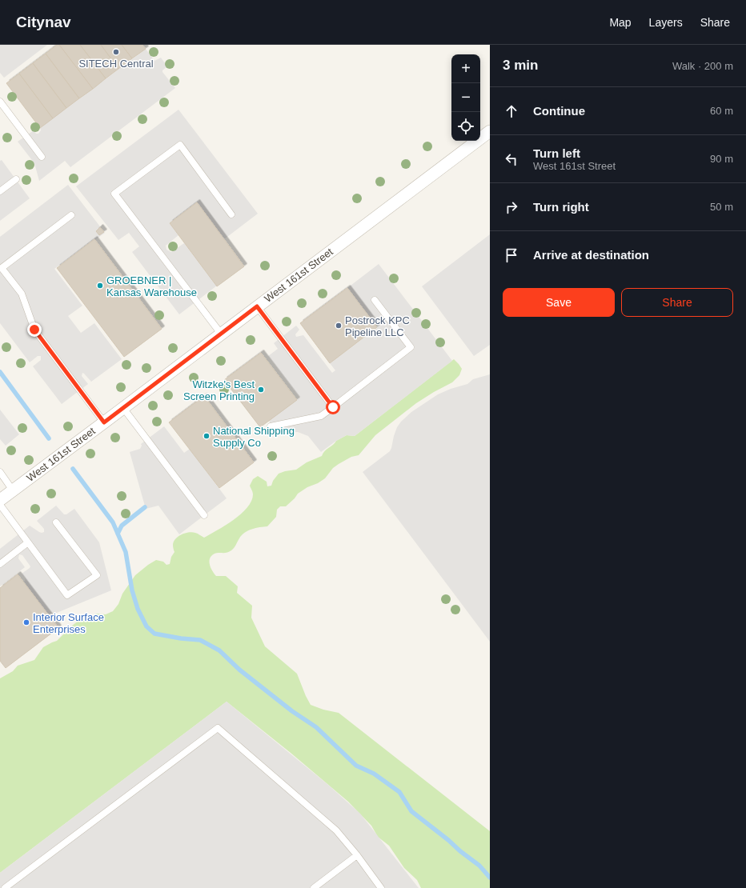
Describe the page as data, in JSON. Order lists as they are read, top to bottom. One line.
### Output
{"streets":{"street":["West 161st Street"]},"places":["SITECH Central","GROEBNER | Kansas Warehouse","Postrock KPC Pipeline LLC","Witzke's Best Screen Printing","National Shipping Supply Co","Interior Surface Enterprises"],"page":{"header":"Citynav","nav":["Map","Layers","Share"],"heading":["3 min","Walk · 200 m"],"map_buttons":["+","−"],"list":[["Continue","60 m"],["Turn left","West 161st Street","90 m"],["Turn right","50 m"],"Arrive at destination"],"buttons":["Save","Share"]}}
